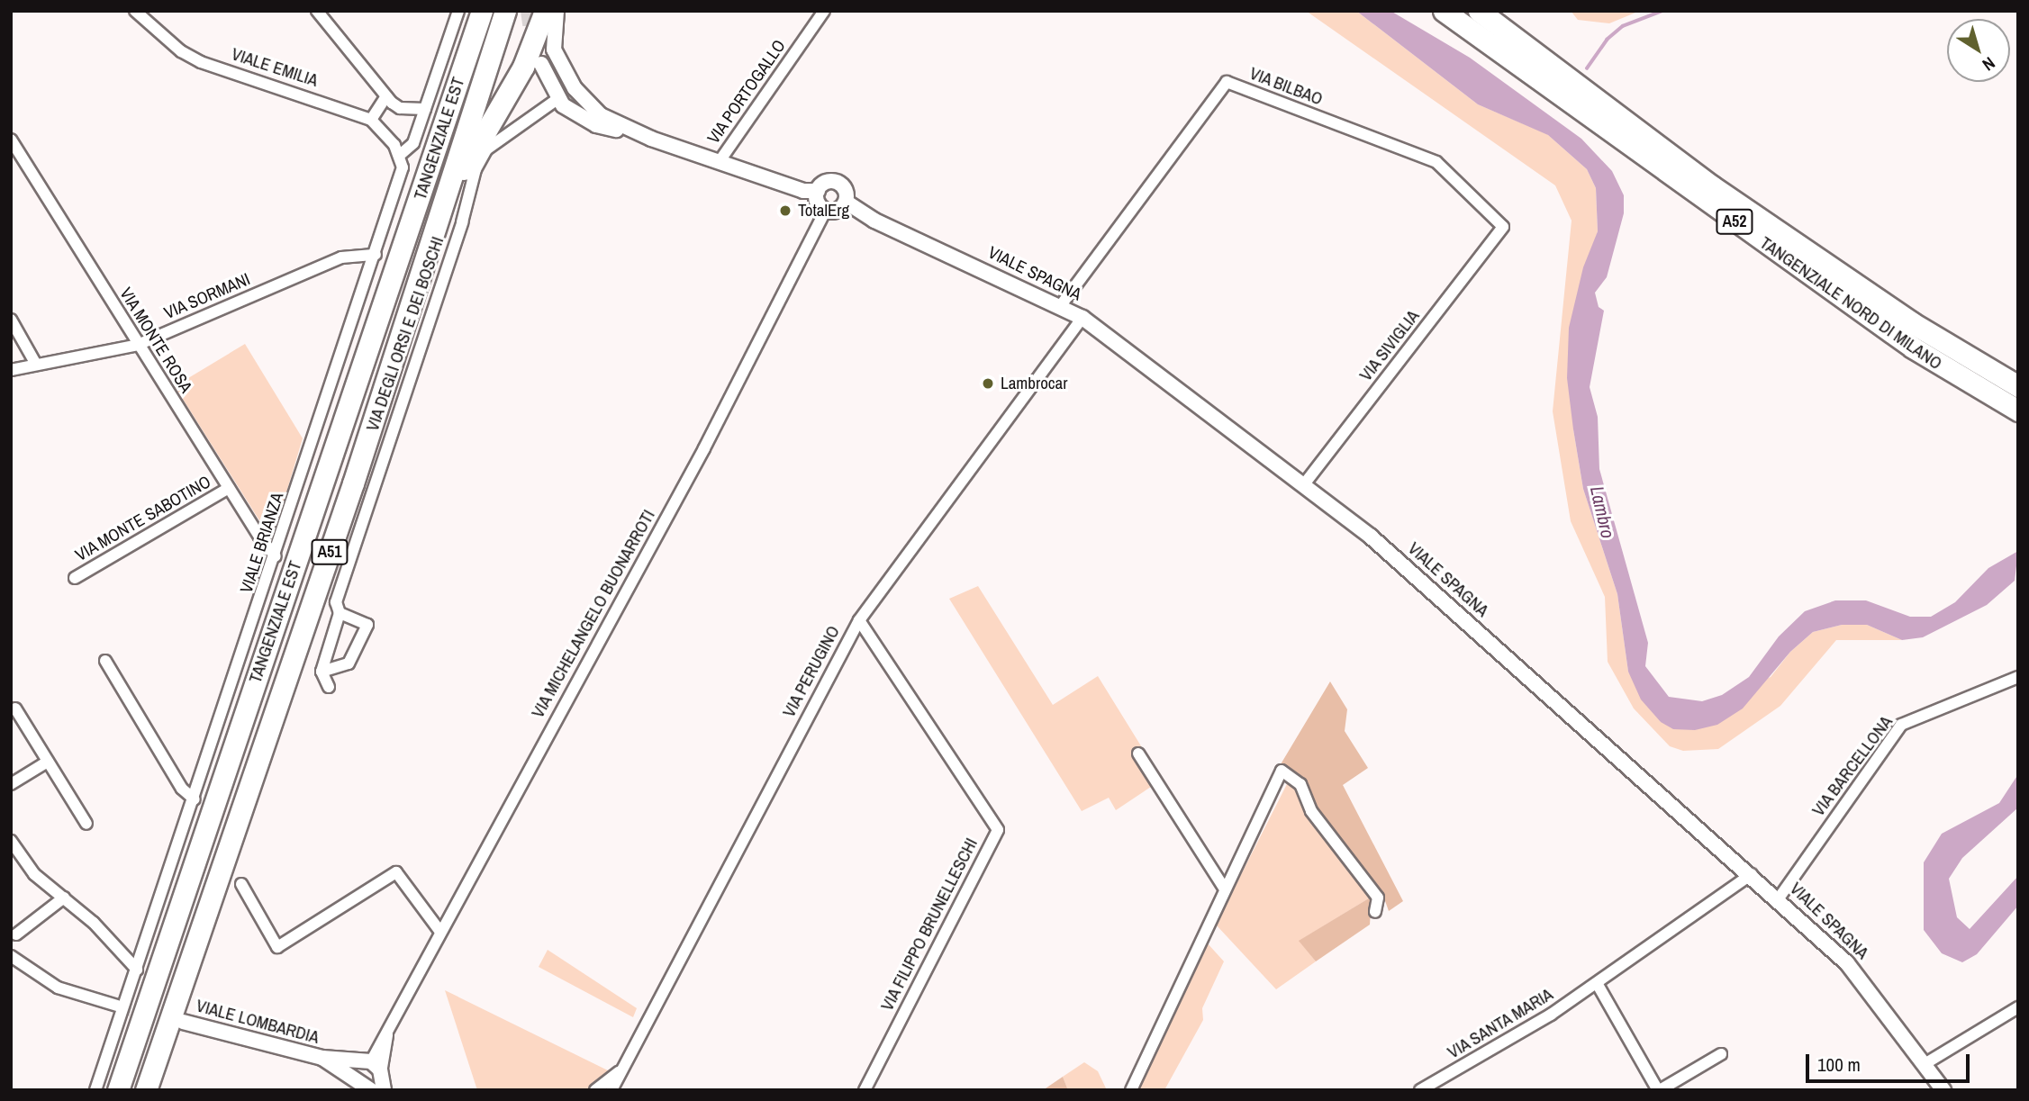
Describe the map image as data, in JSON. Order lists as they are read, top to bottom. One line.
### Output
{"streets":{"highway":["TANGENZIALE EST","A52","TANGENZIALE NORD DI MILANO","A51"],"street":["VIALE EMILIA","VIA BILBAO","VIA PORTOGALLO","VIALE SPAGNA","VIA SORMANI","VIA DEGLI ORSI E DEI BOSCHI","VIA MONTE ROSA","VIA SIVIGLIA","VIA MONTE SABOTINO","VIALE BRIANZA","VIA MICHELANGELO BUONARROTI","VIA PERUGINO","VIA BARCELLONA","VIA FILIPPO BRUNELLESCHI","VIALE LOMBARDIA","VIA SANTA MARIA"]},"crossings":[["VIALE EMILIA","VIALE BRIANZA"],["VIA BILBAO","VIALE SPAGNA"],["VIA BILBAO","VIA SIVIGLIA"],["VIA PORTOGALLO","VIALE SPAGNA"],["VIALE SPAGNA","VIA DEGLI ORSI E DEI BOSCHI"],["VIALE SPAGNA","VIA SIVIGLIA"],["VIALE SPAGNA","VIA MICHELANGELO BUONARROTI"],["VIALE SPAGNA","VIA PERUGINO"],["VIALE SPAGNA","VIA BARCELLONA"],["VIALE SPAGNA","VIA SANTA MARIA"],["VIA SORMANI","VIA MONTE ROSA"],["VIA SORMANI","VIALE BRIANZA"],["VIA MONTE ROSA","VIA MONTE SABOTINO"],["VIA MONTE ROSA","VIALE BRIANZA"],["VIA MICHELANGELO BUONARROTI","VIALE LOMBARDIA"],["VIA PERUGINO","VIA FILIPPO BRUNELLESCHI"]],"water":["Lambro"],"places":["TotalErg","Lambrocar"],"scale_bar":"100 m","north":"bottom right"}
